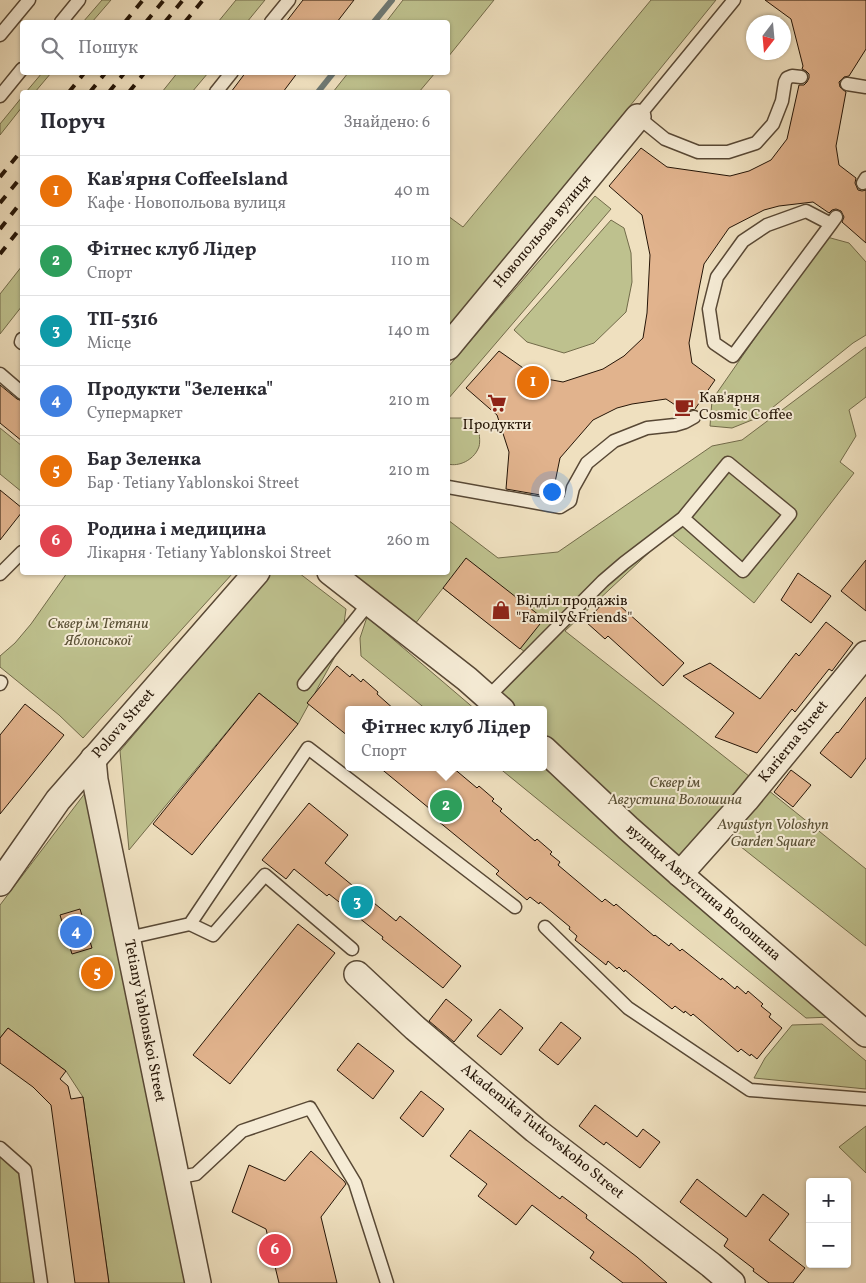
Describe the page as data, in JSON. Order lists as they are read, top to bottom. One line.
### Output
{"streets":{"street":["Новопольова вулиця","Polova Street","Karierna Street","вулиця Августина Волошина","Tetiany Yablonskoi Street","Akademika Tutkovskoho Street"]},"crossings":[["Polova Street","Tetiany Yablonskoi Street"],["Karierna Street","вулиця Августина Волошина"]],"parks":["Сквер ім Тетяни Яблонської","Сквер ім Августина Волошина","Avgustyn Voloshyn Garden Square"],"places":{"supermarket":["Продукти"],"cafe":["Кав'ярня Cosmic Coffee"],"shop":["Відділ продажів \"Family&Friends\""]},"north":"bottom","page":{"search":"Пошук","heading":["Поруч","Знайдено: 6"],"list":[{"mark":"1","name":"Кав'ярня CoffeeIsland","note":"Кафе · Новопольова вулиця","value":"40 m"},{"mark":"2","name":"Фітнес клуб Лідер","note":"Спорт","value":"110 m"},{"mark":"3","name":"ТП-5316","note":"Місце","value":"140 m"},{"mark":"4","name":"Продукти \"Зеленка\"","note":"Супермаркет","value":"210 m"},{"mark":"5","name":"Бар Зеленка","note":"Бар · Tetiany Yablonskoi Street","value":"210 m"},{"mark":"6","name":"Родина і медицина","note":"Лікарня · Tetiany Yablonskoi Street","value":"260 m"}],"pins":["1","2","3","4","5","6"],"popup":["Фітнес клуб Лідер","Спорт"],"map_buttons":["+","−"]}}
